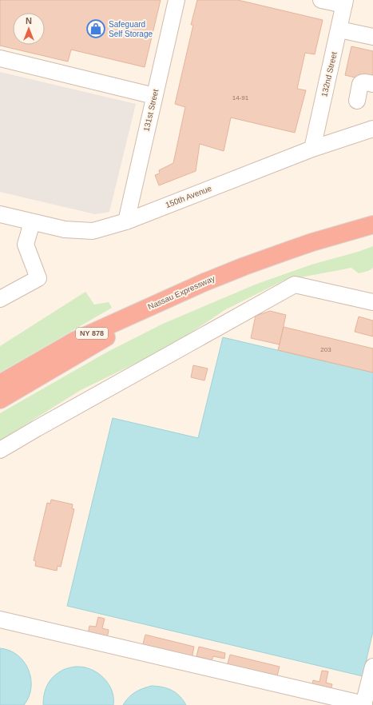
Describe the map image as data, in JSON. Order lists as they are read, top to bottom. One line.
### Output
{"streets":{"highway":["Nassau Expressway","NY 878"],"street":["132nd Street","131st Street","150th Avenue"]},"crossings":[["132nd Street","150th Avenue"],["131st Street","150th Avenue"]],"places":{"shop":["Safeguard Self Storage"]},"house_numbers":["14-91","203"],"north":"top"}
